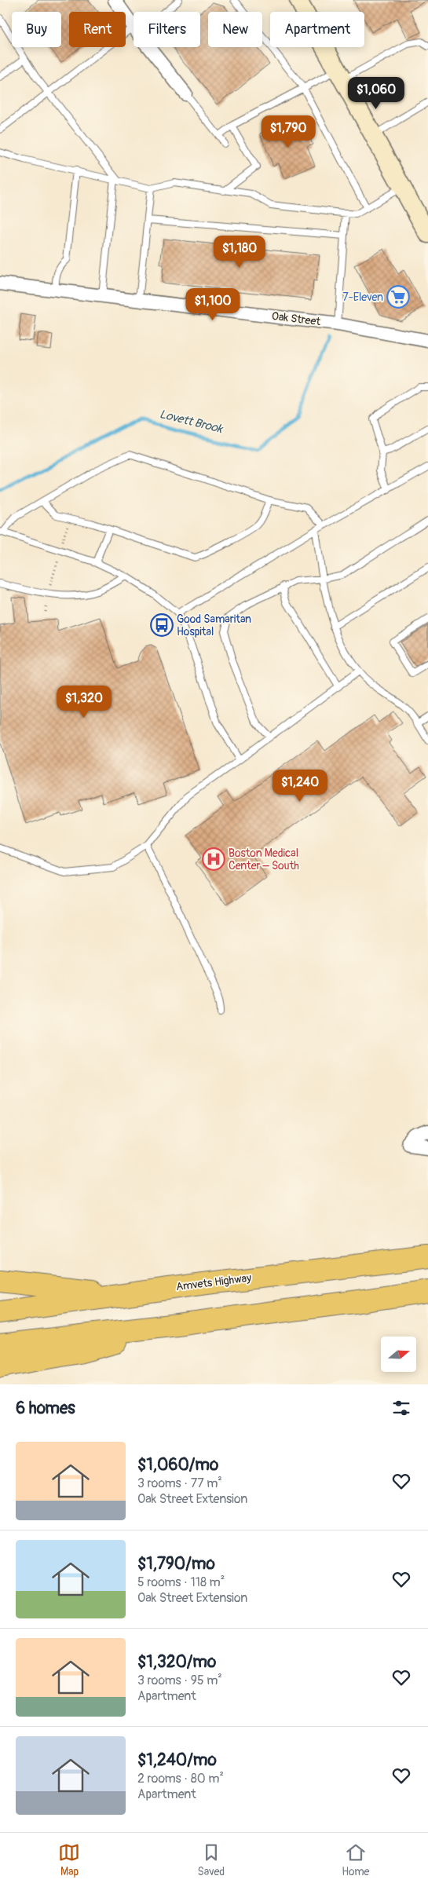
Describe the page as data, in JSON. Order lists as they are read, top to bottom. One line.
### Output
{"streets":{"highway":["Amvets Highway"],"street":["Oak Street"]},"water":["Lovett Brook"],"places":{"supermarket":["7-Eleven"],"bus stop":["Good Samaritan Hospital"],"hospital":["Boston Medical Center – South"]},"north":"right","page":{"chip":["Buy","Rent","Filters","New","Apartment"],"price":["$1,060","$1,790","$1,180","$1,100","$1,320","$1,240"],"heading":"6 homes","list":[{"name":"$1,060/mo","note":"3 rooms · 77 m² · Oak Street Extension"},{"name":"$1,790/mo","note":"5 rooms · 118 m² · Oak Street Extension"},{"name":"$1,320/mo","note":"3 rooms · 95 m² · Apartment"},{"name":"$1,240/mo","note":"2 rooms · 80 m² · Apartment"}],"tabs":["Map","Saved","Home"]}}
